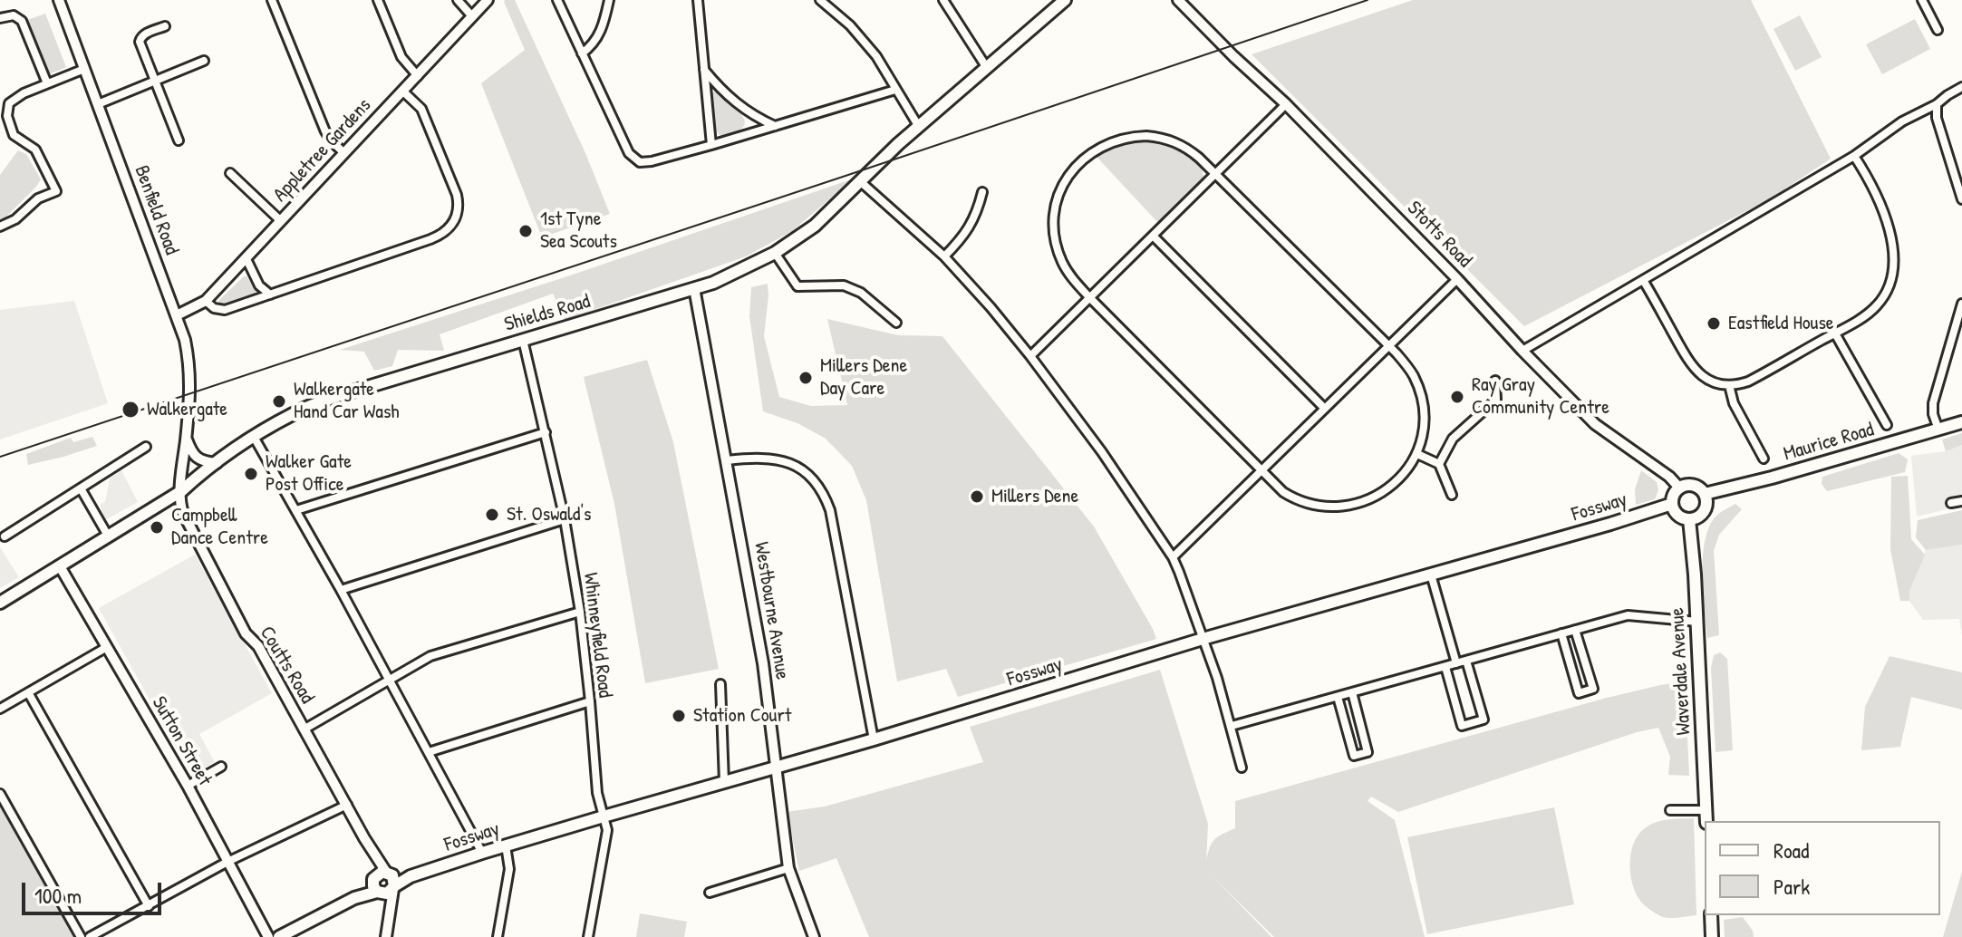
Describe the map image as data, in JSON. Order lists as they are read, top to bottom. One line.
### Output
{"streets":{"main road":["Shields Road","Maurice Road","Fossway","Waverdale Avenue"],"street":["Appletree Gardens","Benfield Road","Stotts Road","Westbourne Avenue","Whinneyfield Road","Coutts Road","Sutton Street"]},"crossings":[["Appletree Gardens","Benfield Road"],["Benfield Road","Shields Road"],["Benfield Road","Coutts Road"],["Stotts Road","Maurice Road"],["Stotts Road","Fossway"],["Stotts Road","Waverdale Avenue"],["Shields Road","Westbourne Avenue"],["Shields Road","Whinneyfield Road"],["Shields Road","Coutts Road"],["Shields Road","Sutton Street"],["Maurice Road","Fossway"],["Maurice Road","Waverdale Avenue"],["Fossway","Westbourne Avenue"],["Fossway","Whinneyfield Road"],["Fossway","Coutts Road"],["Fossway","Waverdale Avenue"]],"places":["1st Tyne Sea Scouts","Eastfield House","Millers Dene Day Care","Ray Gray Community Centre","Walkergate Hand Car Wash","Walkergate","Walker Gate Post Office","Millers Dene","St. Oswald's","Campbell Dance Centre","Station Court"],"legend":["Road","Park"],"scale_bar":"100 m"}
